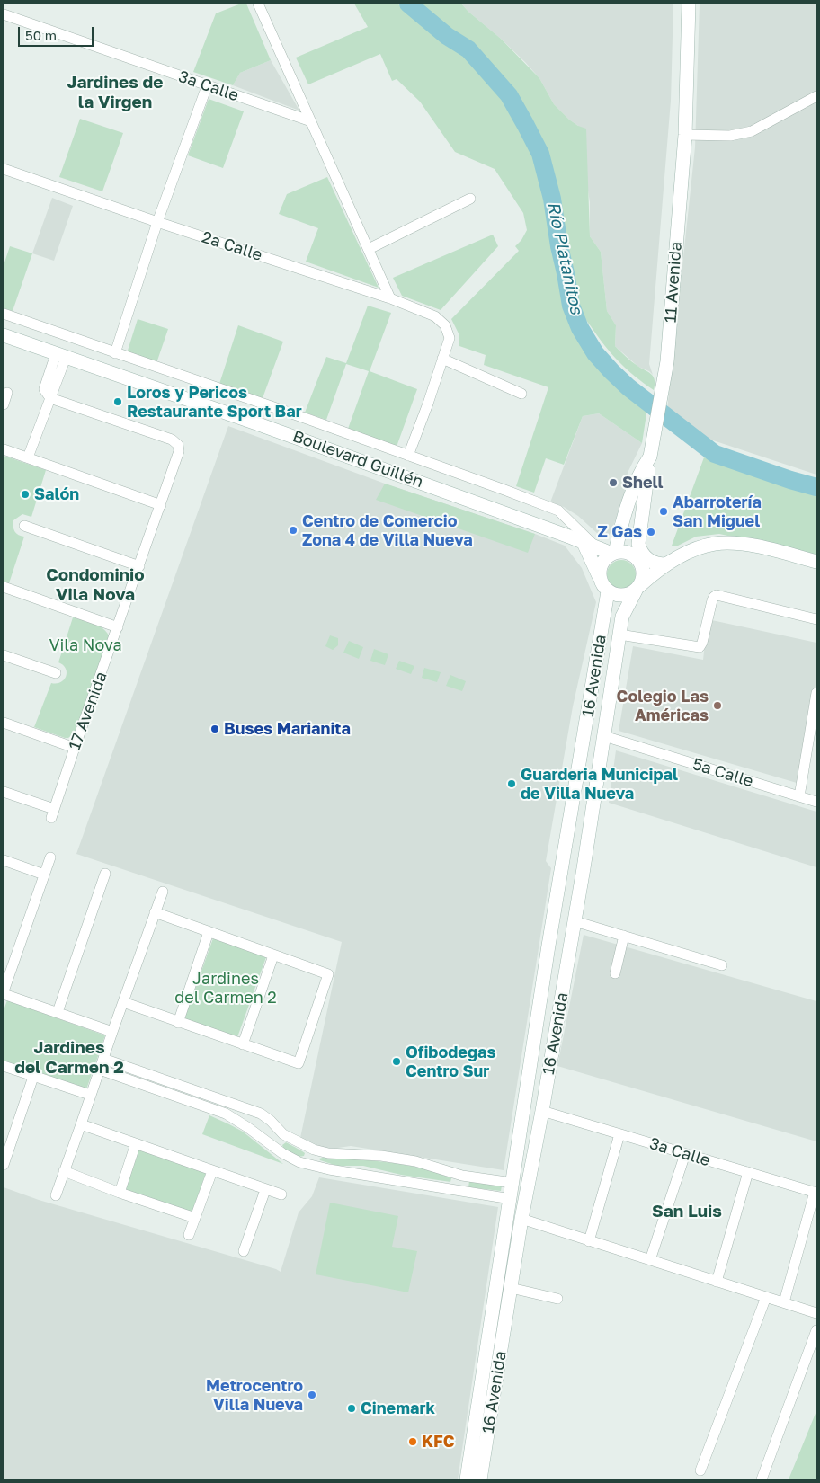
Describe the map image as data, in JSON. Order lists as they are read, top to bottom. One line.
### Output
{"streets":{"main road":["11 Avenida","Boulevard Guillén","16 Avenida"],"street":["3a Calle","2a Calle","17 Avenida","5a Calle"]},"crossings":[["3a Calle","16 Avenida"],["11 Avenida","Boulevard Guillén"],["11 Avenida","16 Avenida"],["Boulevard Guillén","16 Avenida"],["16 Avenida","5a Calle"]],"districts":["Jardines de la Virgen","Condominio Vila Nova","Jardines del Carmen 2","San Luis"],"water":["Río Platanitos"],"parks":["Vila Nova","Jardines del Carmen 2"],"places":["Loros y Pericos Restaurante Sport Bar","Shell","Salón","Abarrotería San Miguel","Centro de Comercio Zona 4 de Villa Nueva","Z Gas","Colegio Las Américas","Buses Marianita","Guarderia Municipal de Villa Nueva","Ofibodegas Centro Sur","Metrocentro Villa Nueva","Cinemark","KFC"],"scale_bar":"50 m"}
